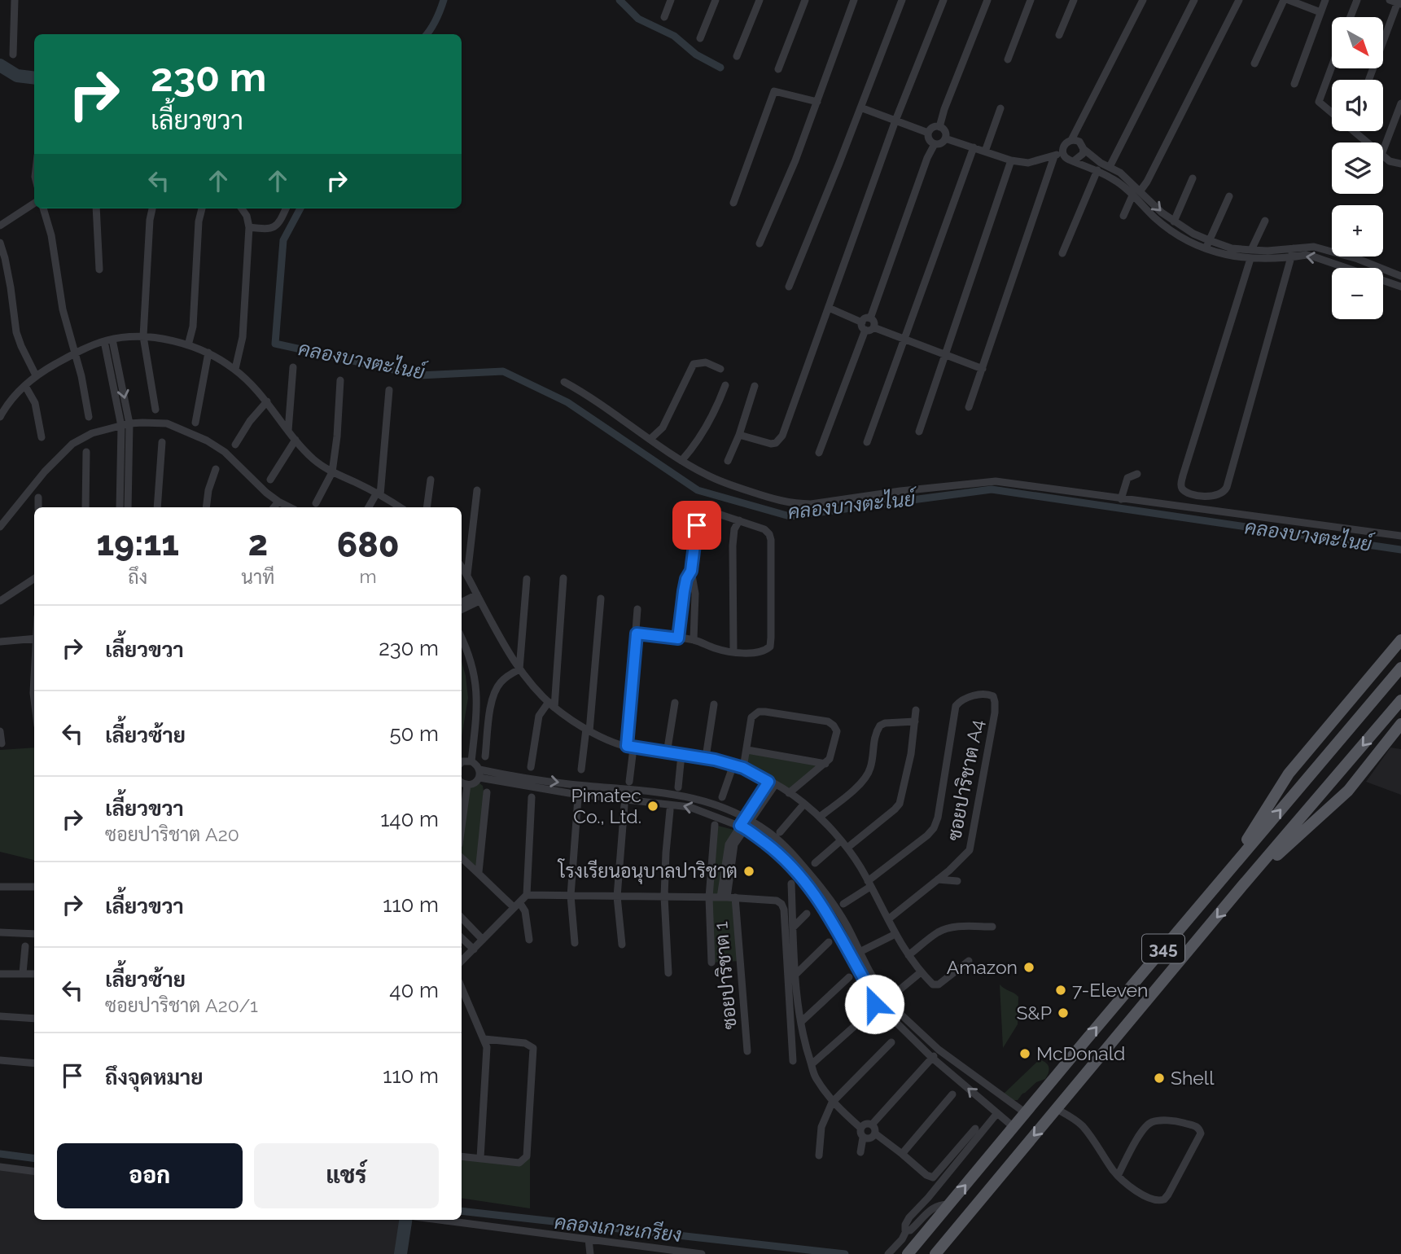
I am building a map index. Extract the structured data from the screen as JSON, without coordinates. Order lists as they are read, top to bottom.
{
  "streets": {
    "main road": ["345"],
    "street": ["ซอยปาริชาต A4", "ซอยปาริชาต 1"]
  },
  "water": ["คลองบางตะไนย์", "คลองเกาะเกรียง"],
  "places": [
    "Pimatec Co., Ltd.",
    "โรงเรียนอนุบาลปาริชาต",
    "Amazon",
    "7-Eleven",
    "S&P",
    "McDonald",
    "Shell"
  ],
  "north": "bottom right",
  "page": {
    "map_buttons": ["+", "−"],
    "turn": ["230 m", "เลี้ยวขวา"],
    "eta": [
      "19:11",
      "ถึง",
      "2",
      "นาที",
      "680",
      "m"
    ],
    "list": [
      {
        "name": "เลี้ยวขวา",
        "value": "230 m"
      },
      {
        "name": "เลี้ยวซ้าย",
        "value": "50 m"
      },
      {
        "name": "เลี้ยวขวา",
        "note": "ซอยปาริชาต A20",
        "value": "140 m"
      },
      {
        "name": "เลี้ยวขวา",
        "value": "110 m"
      },
      {
        "name": "เลี้ยวซ้าย",
        "note": "ซอยปาริชาต A20/1",
        "value": "40 m"
      },
      {
        "name": "ถึงจุดหมาย",
        "value": "110 m"
      }
    ],
    "buttons": ["ออก", "แชร์"]
  }
}
